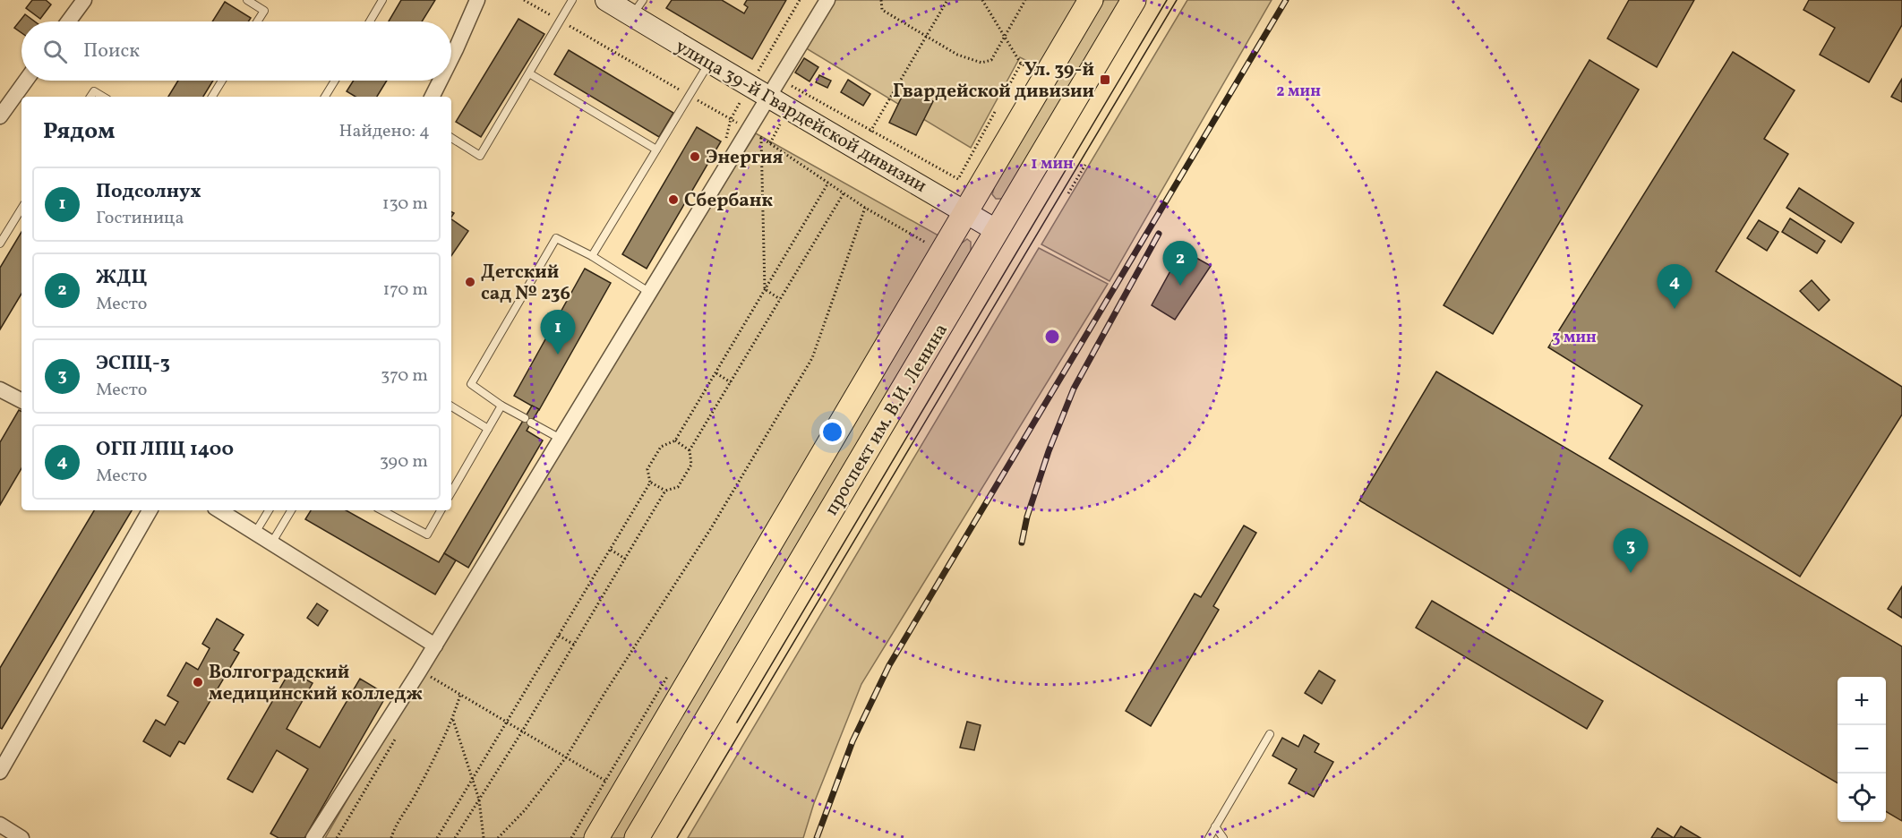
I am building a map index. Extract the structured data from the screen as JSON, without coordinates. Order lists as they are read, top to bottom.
{
  "streets": {
    "main road": ["улица 39-й Гвардейской дивизии", "проспект им. В.И. Ленина"]
  },
  "crossings": [
    ["улица 39-й Гвардейской дивизии", "проспект им. В.И. Ленина"]
  ],
  "places": {
    "transit": ["Ул. 39-й Гвардейской дивизии"],
    "other": [
      "Энергия",
      "Сбербанк",
      "Детский сад № 236",
      "Волгоградский медицинский колледж"
    ]
  },
  "page": {
    "search": "Поиск",
    "heading": ["Рядом", "Найдено: 4"],
    "list": [
      {
        "mark": "1",
        "name": "Подсолнух",
        "note": "Гостиница",
        "value": "130 m"
      },
      {
        "mark": "2",
        "name": "ЖДЦ",
        "note": "Место",
        "value": "170 m"
      },
      {
        "mark": "3",
        "name": "ЭСПЦ-3",
        "note": "Место",
        "value": "370 m"
      },
      {
        "mark": "4",
        "name": "ОГП ЛПЦ 1400",
        "note": "Место",
        "value": "390 m"
      }
    ],
    "pins": [
      "2",
      "4",
      "1",
      "3"
    ],
    "map_buttons": ["+", "−"]
  },
  "rings": ["2 мин", "1 мин", "3 мин"]
}
